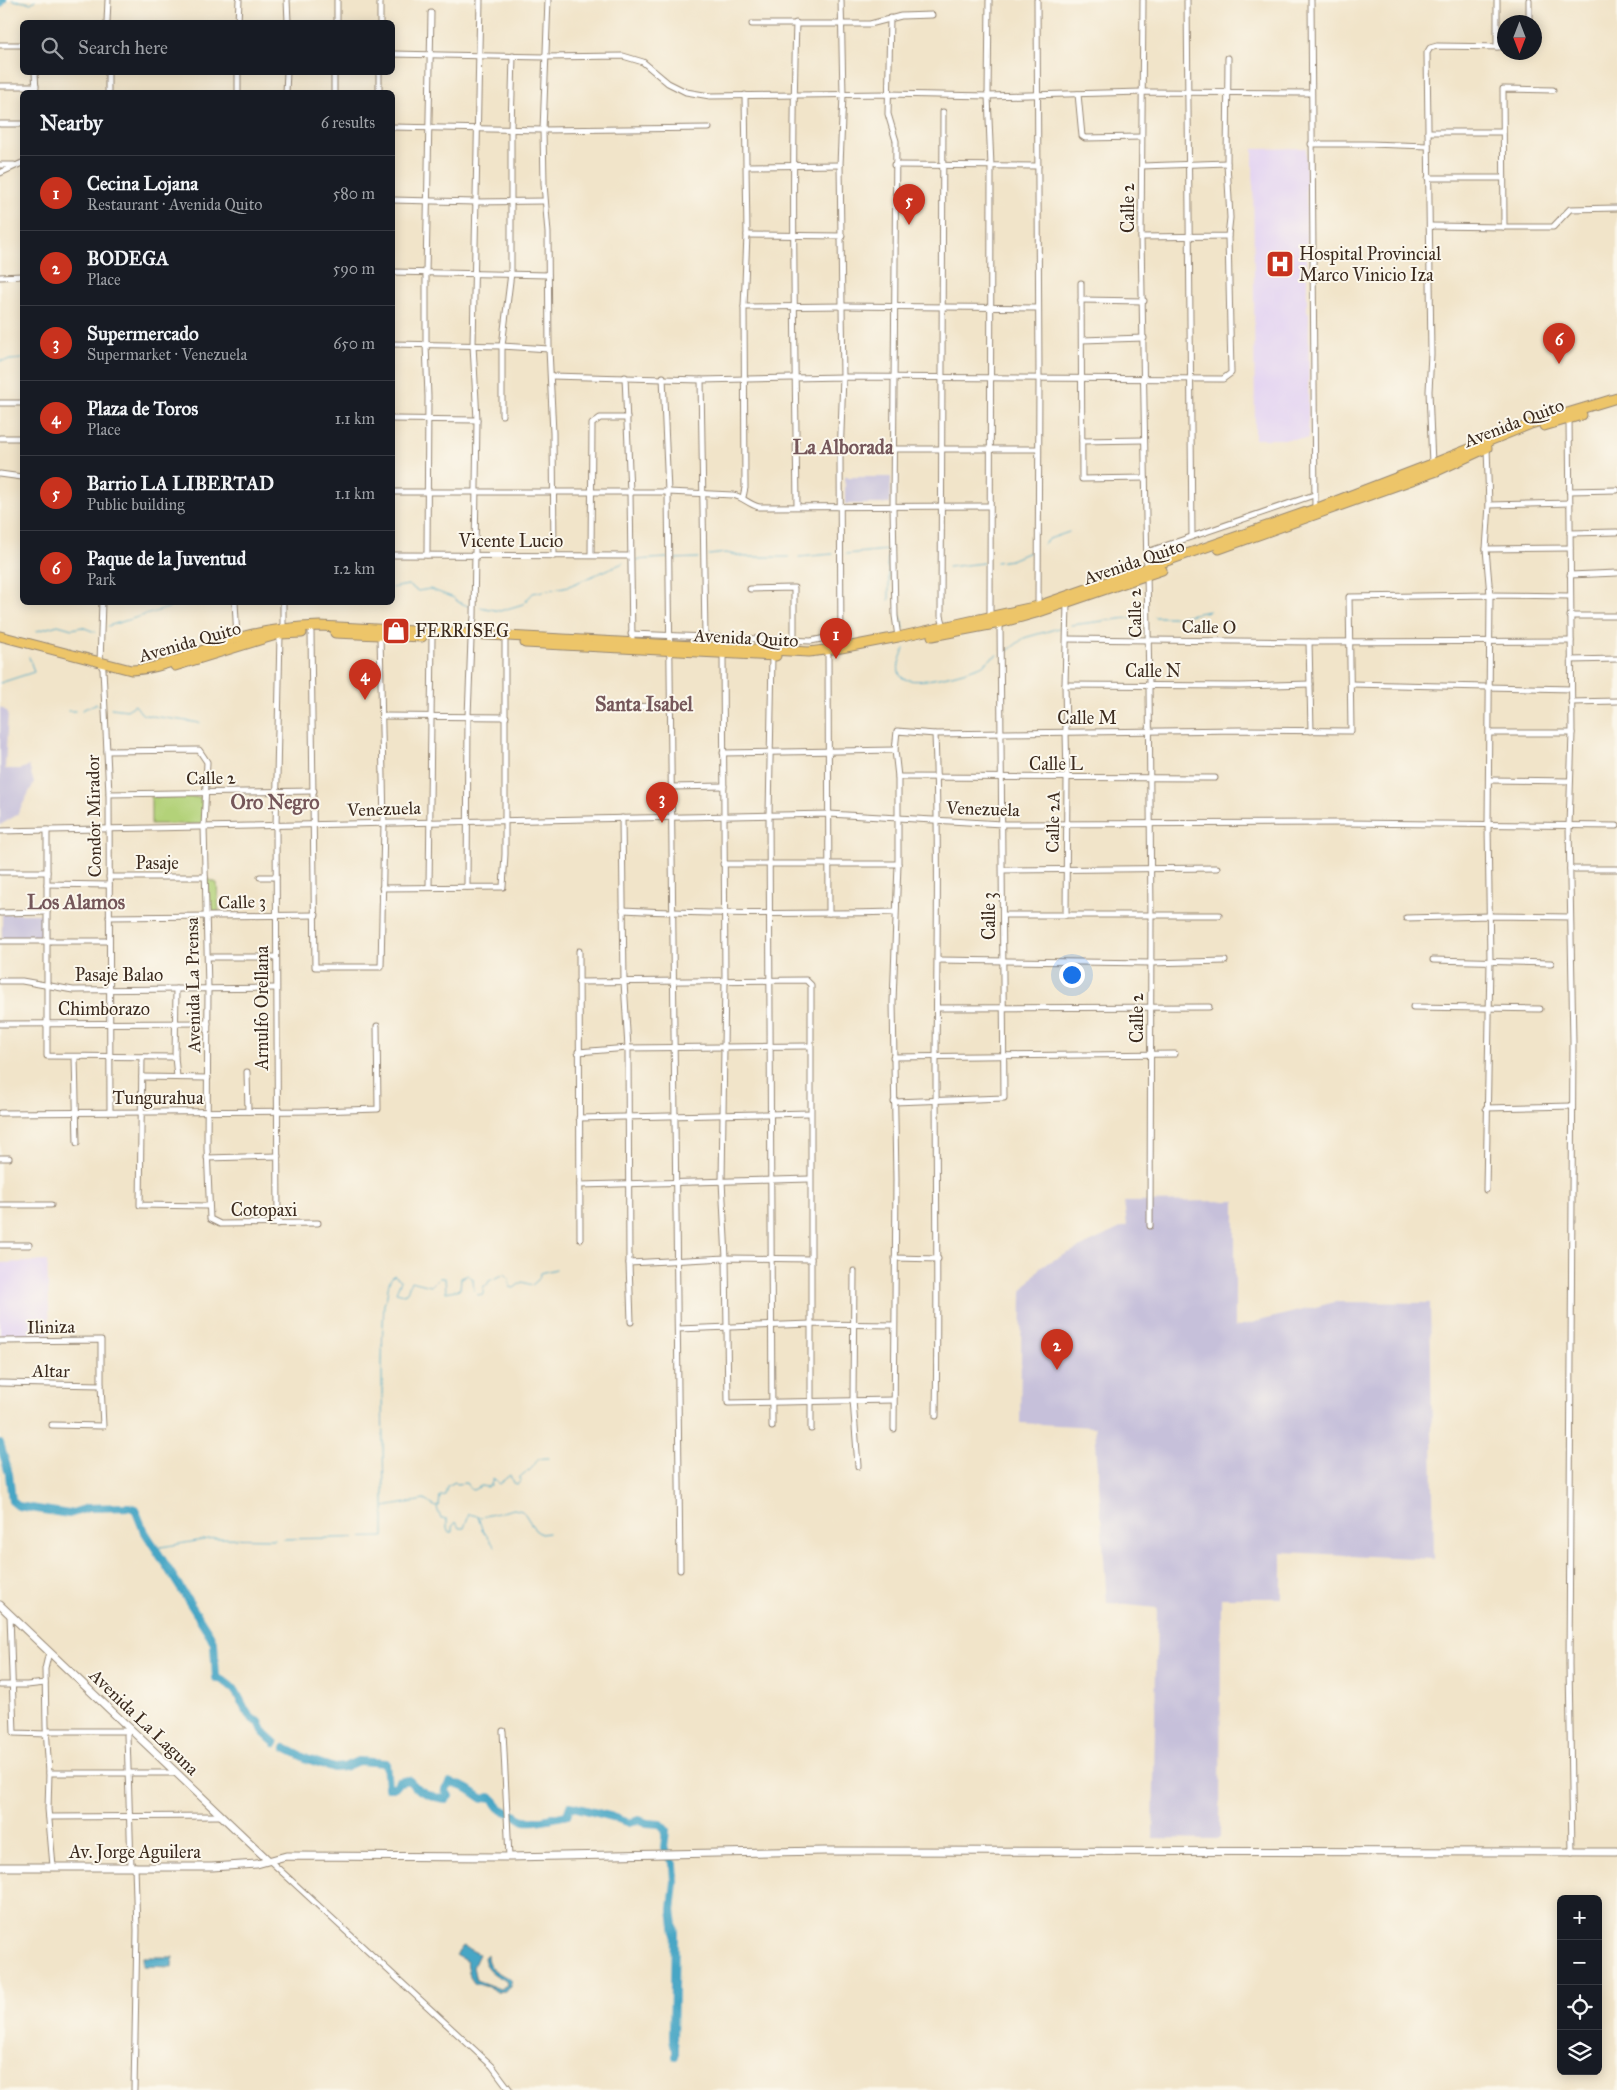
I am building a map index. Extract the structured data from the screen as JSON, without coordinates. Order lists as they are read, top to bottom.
{
  "streets": {
    "highway": ["Avenida Quito"],
    "street": [
      "Calle 2",
      "Vicente Lucio",
      "Calle O",
      "Calle N",
      "Calle M",
      "Calle L",
      "Venezuela",
      "Condor Mirador",
      "Calle 2A",
      "Pasaje",
      "Calle 3",
      "Pasaje Balao",
      "Avenida La Prensa",
      "Arnulfo Orellana",
      "Chimborazo",
      "Tungurahua",
      "Cotopaxi",
      "Iliniza",
      "Altar",
      "Avenida La Laguna",
      "Av. Jorge Aguilera"
    ]
  },
  "crossings": [
    ["Calle 2", "Avenida Quito"],
    ["Calle 2", "Calle O"],
    ["Calle 2", "Calle N"],
    ["Calle 2", "Calle M"],
    ["Calle 2", "Calle L"],
    ["Calle 2", "Venezuela"],
    ["Calle 2", "Condor Mirador"],
    ["Calle 2", "Avenida La Prensa"],
    ["Calle 2", "Arnulfo Orellana"],
    ["Avenida Quito", "Condor Mirador"],
    ["Avenida Quito", "Calle 2A"],
    ["Avenida Quito", "Calle 3"],
    ["Avenida Quito", "Arnulfo Orellana"],
    ["Calle O", "Calle 2A"],
    ["Calle N", "Calle 2A"],
    ["Calle M", "Calle 2A"],
    ["Calle M", "Calle 3"],
    ["Calle L", "Calle 2A"],
    ["Calle L", "Calle 3"],
    ["Venezuela", "Condor Mirador"],
    ["Venezuela", "Calle 2A"],
    ["Venezuela", "Calle 3"],
    ["Venezuela", "Avenida La Prensa"],
    ["Venezuela", "Arnulfo Orellana"],
    ["Condor Mirador", "Pasaje"],
    ["Condor Mirador", "Calle 3"],
    ["Condor Mirador", "Pasaje Balao"],
    ["Condor Mirador", "Avenida La Prensa"],
    ["Condor Mirador", "Chimborazo"],
    ["Condor Mirador", "Tungurahua"],
    ["Pasaje", "Avenida La Prensa"],
    ["Calle 3", "Avenida La Prensa"],
    ["Calle 3", "Arnulfo Orellana"],
    ["Pasaje Balao", "Avenida La Prensa"],
    ["Pasaje Balao", "Arnulfo Orellana"],
    ["Avenida La Prensa", "Chimborazo"],
    ["Avenida La Prensa", "Tungurahua"],
    ["Avenida La Prensa", "Cotopaxi"],
    ["Arnulfo Orellana", "Tungurahua"],
    ["Arnulfo Orellana", "Cotopaxi"],
    ["Tungurahua", "Cotopaxi"],
    ["Iliniza", "Altar"],
    ["Avenida La Laguna", "Av. Jorge Aguilera"]
  ],
  "districts": [
    "La Alborada",
    "Santa Isabel",
    "Oro Negro",
    "Los Alamos"
  ],
  "places": {
    "hospital": ["Hospital Provincial Marco Vinicio Iza"],
    "shop": ["FERRISEG"]
  },
  "north": "bottom",
  "page": {
    "search": "Search here",
    "heading": ["Nearby", "6 results"],
    "list": [
      {
        "mark": "1",
        "name": "Cecina Lojana",
        "note": "Restaurant · Avenida Quito",
        "value": "580 m"
      },
      {
        "mark": "2",
        "name": "BODEGA",
        "note": "Place",
        "value": "590 m"
      },
      {
        "mark": "3",
        "name": "Supermercado",
        "note": "Supermarket · Venezuela",
        "value": "650 m"
      },
      {
        "mark": "4",
        "name": "Plaza de Toros",
        "note": "Place",
        "value": "1.1 km"
      },
      {
        "mark": "5",
        "name": "Barrio LA LIBERTAD",
        "note": "Public building",
        "value": "1.1 km"
      },
      {
        "mark": "6",
        "name": "Paque de la Juventud",
        "note": "Park",
        "value": "1.2 km"
      }
    ],
    "pins": [
      "5",
      "6",
      "1",
      "4",
      "3",
      "2"
    ],
    "map_buttons": ["+", "−"]
  }
}
